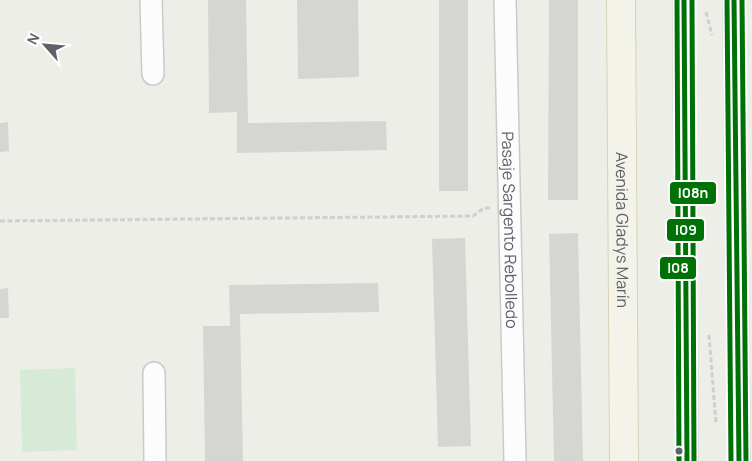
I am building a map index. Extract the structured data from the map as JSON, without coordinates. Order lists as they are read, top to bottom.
{
  "streets": {
    "main road": ["Avenida Gladys Marín"],
    "street": ["Pasaje Sargento Rebolledo"]
  },
  "lines": ["transit line I09", "transit line I08", "transit line I08n"],
  "north": "top left"
}
